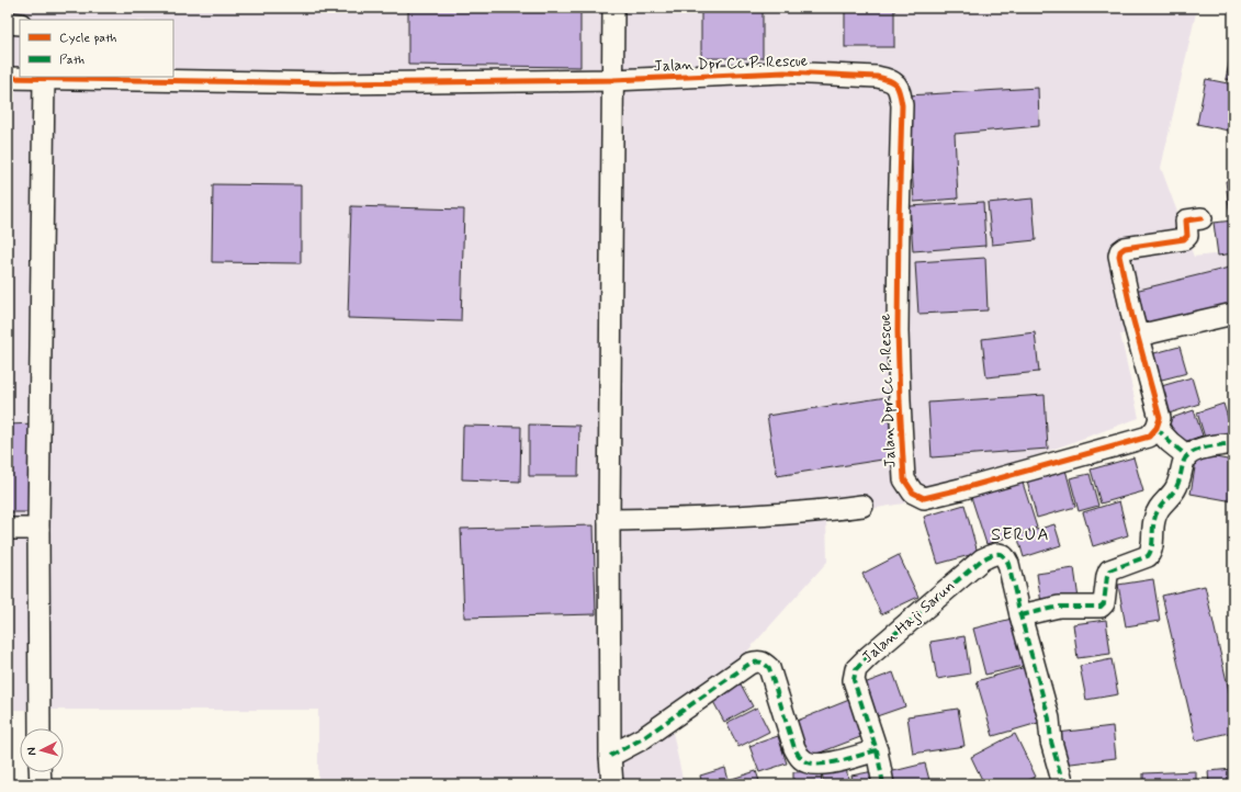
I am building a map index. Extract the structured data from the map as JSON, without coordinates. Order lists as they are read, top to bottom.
{
  "streets": {
    "street": ["Jalan Dpr Cc P. Rescue", "Jalan Haji Sarun"]
  },
  "districts": ["SERUA"],
  "legend": ["Cycle path", "Path"],
  "north": "left"
}
